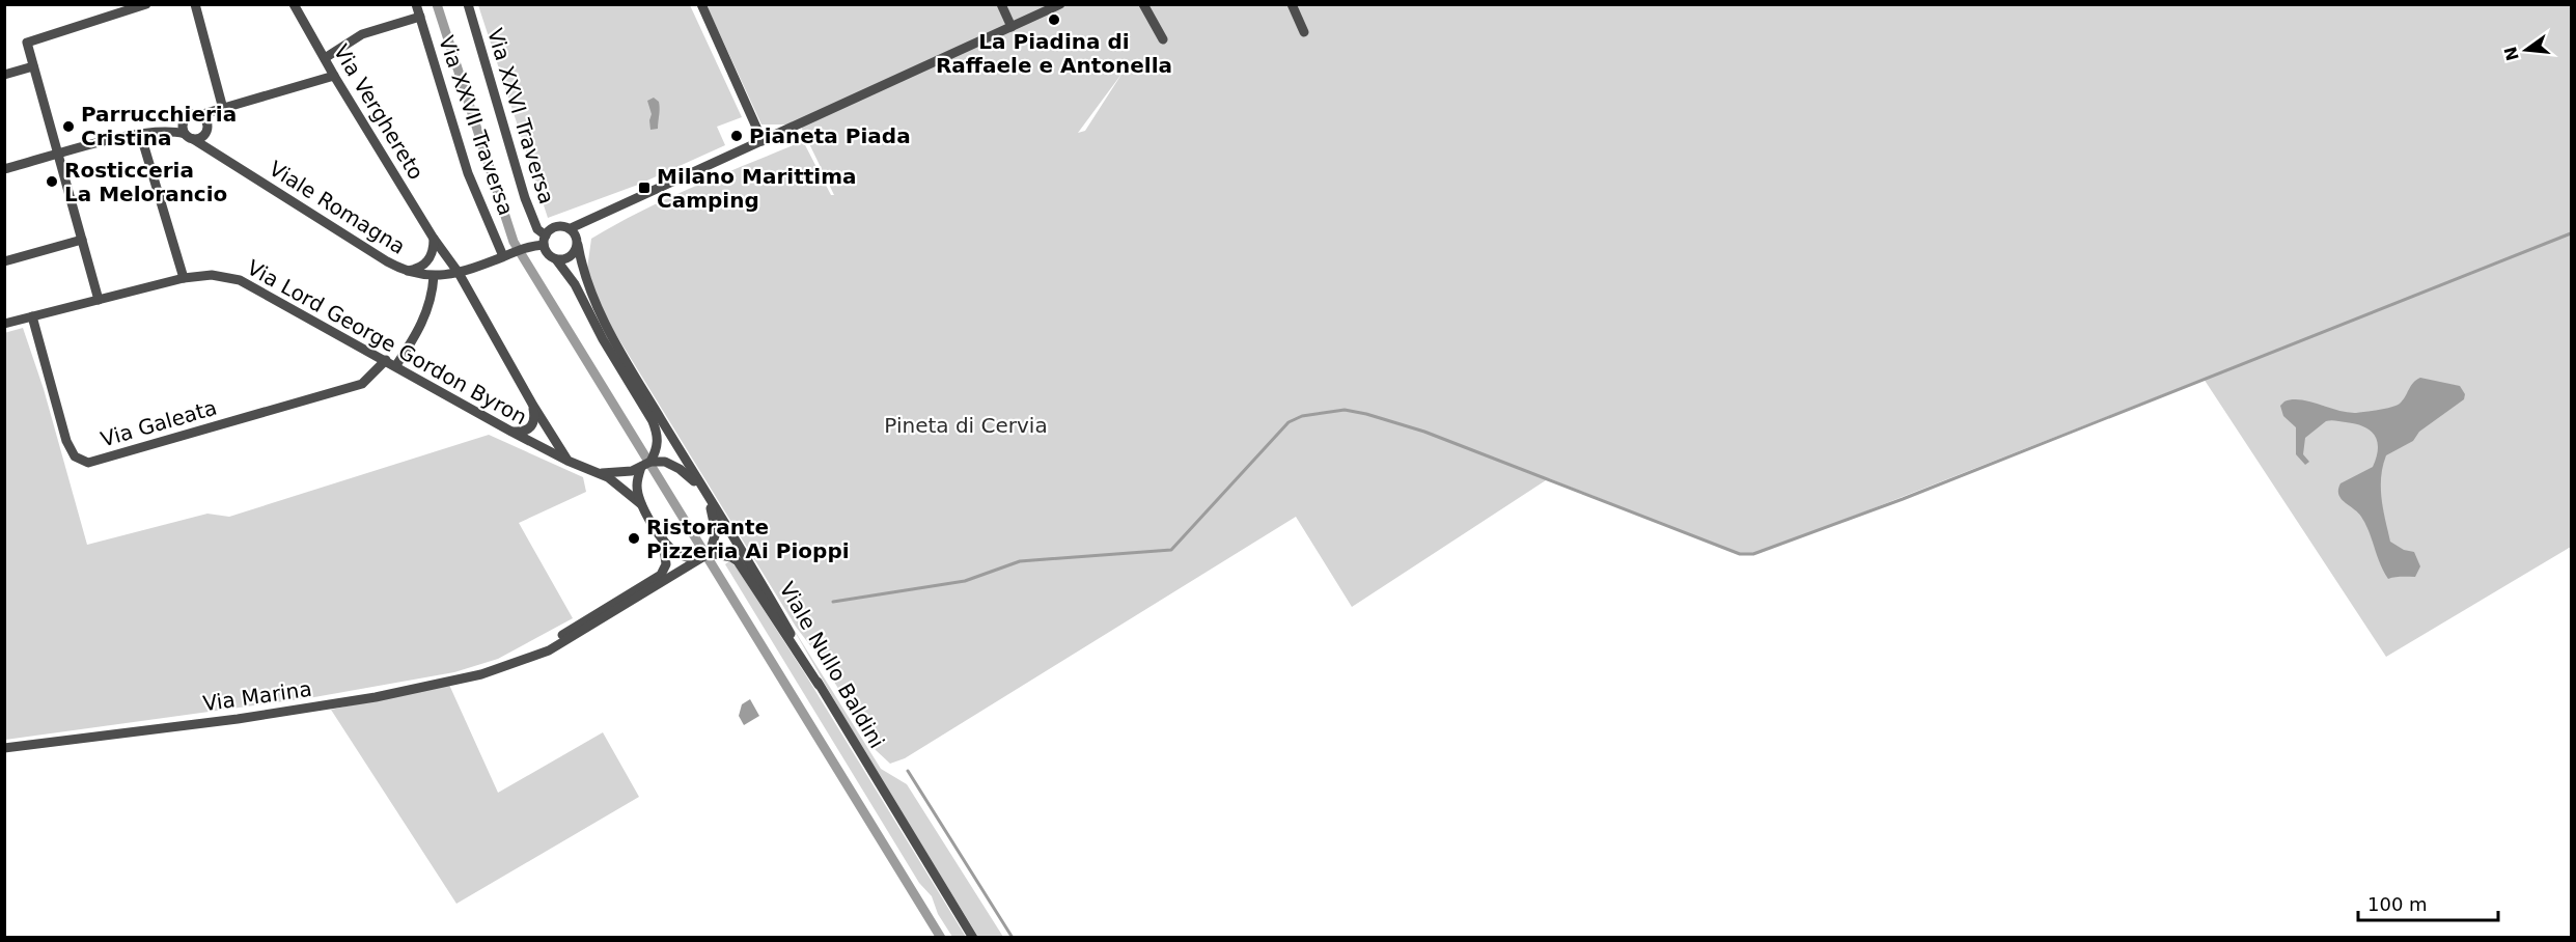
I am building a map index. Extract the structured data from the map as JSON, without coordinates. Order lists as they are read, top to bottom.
{
  "streets": {
    "street": [
      "Via Verghereto",
      "Via XXVI Traversa",
      "Via XXVII Traversa",
      "Viale Romagna",
      "Via Lord George Gordon Byron",
      "Via Galeata",
      "Viale Nullo Baldini",
      "Via Marina"
    ]
  },
  "crossings": [
    ["Via Verghereto", "Viale Romagna"],
    ["Via Verghereto", "Via Lord George Gordon Byron"],
    ["Via XXVI Traversa", "Viale Romagna"],
    ["Via XXVI Traversa", "Viale Nullo Baldini"],
    ["Via XXVII Traversa", "Viale Romagna"],
    ["Viale Romagna", "Viale Nullo Baldini"],
    ["Via Lord George Gordon Byron", "Via Galeata"]
  ],
  "parks": ["Pineta di Cervia"],
  "places": {
    "other": [
      "La Piadina di Raffaele e Antonella",
      "Parrucchieria Cristina",
      "Pianeta Piada",
      "Rosticceria La Melorancio",
      "Ristorante Pizzeria Ai Pioppi"
    ],
    "transit": ["Milano Marittima Camping"]
  },
  "scale_bar": "100 m",
  "north": "left"
}
